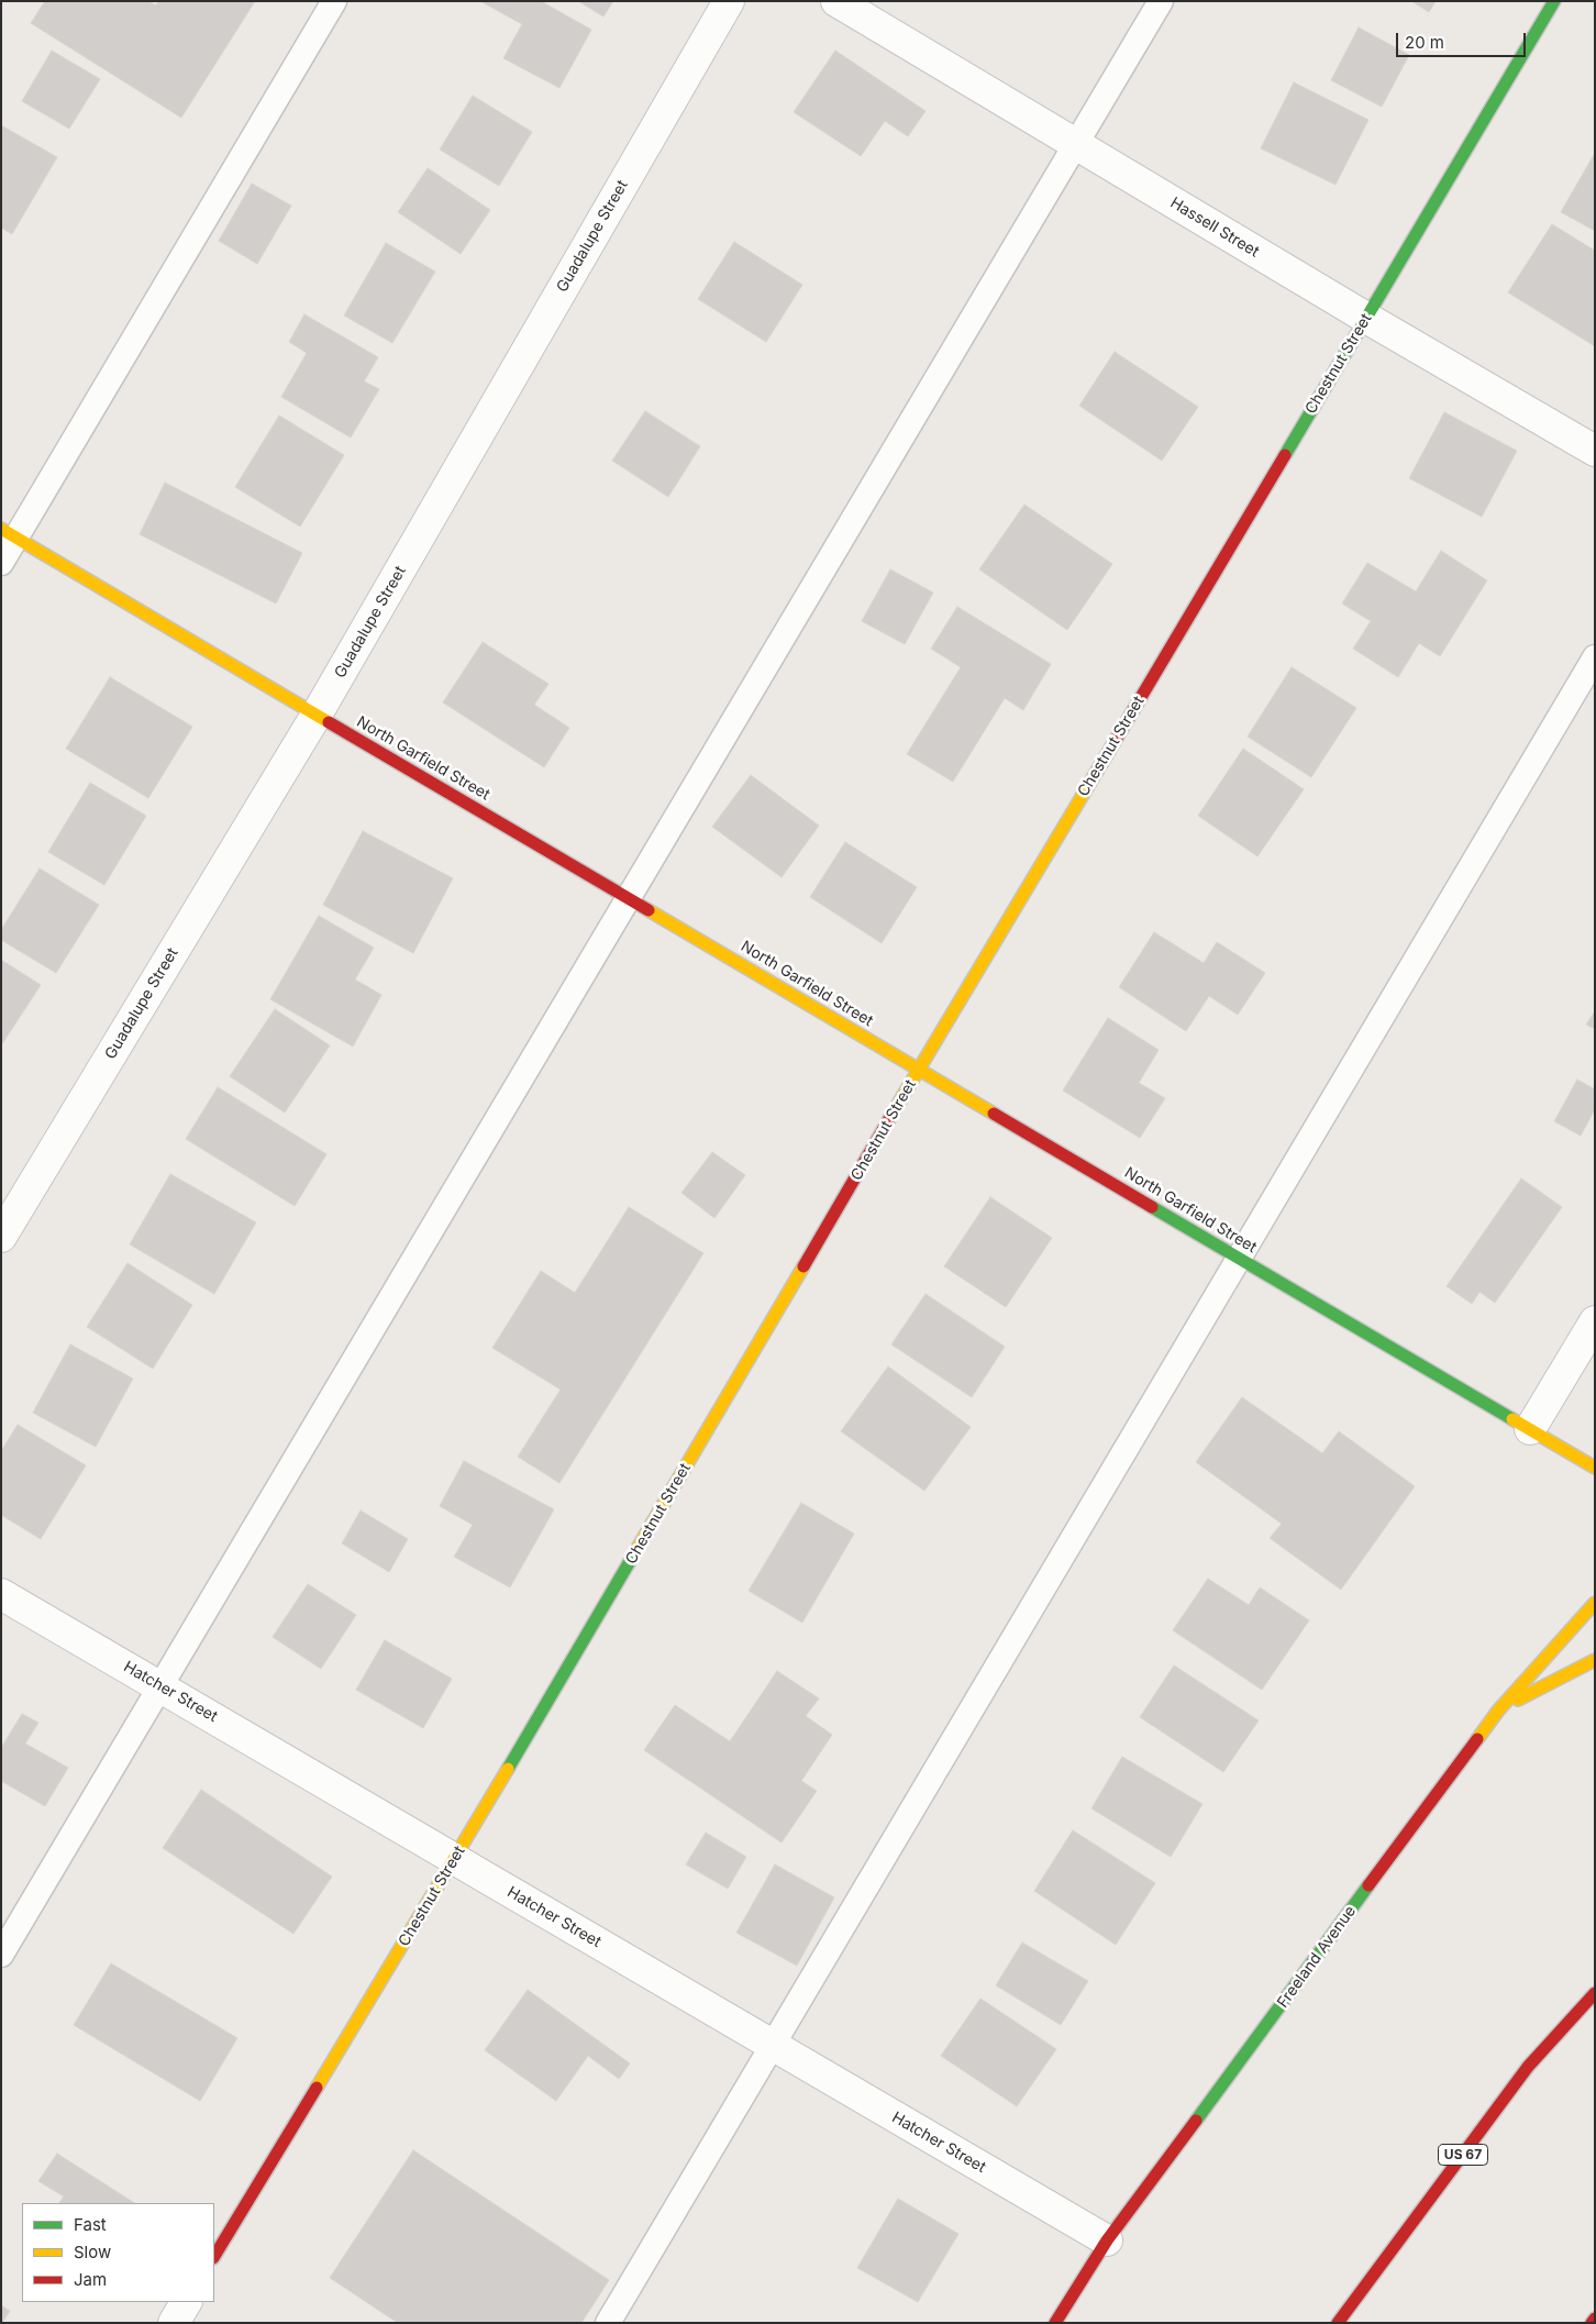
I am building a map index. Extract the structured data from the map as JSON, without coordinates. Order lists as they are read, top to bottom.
{
  "streets": {
    "main road": [
      "Chestnut Street",
      "North Garfield Street",
      "Freeland Avenue",
      "US 67"
    ],
    "street": ["Hassell Street", "Guadalupe Street", "Hatcher Street"]
  },
  "crossings": [
    ["Hassell Street", "Chestnut Street"],
    ["Guadalupe Street", "North Garfield Street"],
    ["Chestnut Street", "North Garfield Street"],
    ["Chestnut Street", "Hatcher Street"],
    ["Hatcher Street", "Freeland Avenue"]
  ],
  "legend": ["Fast", "Slow", "Jam"],
  "scale_bar": "20 m"
}
